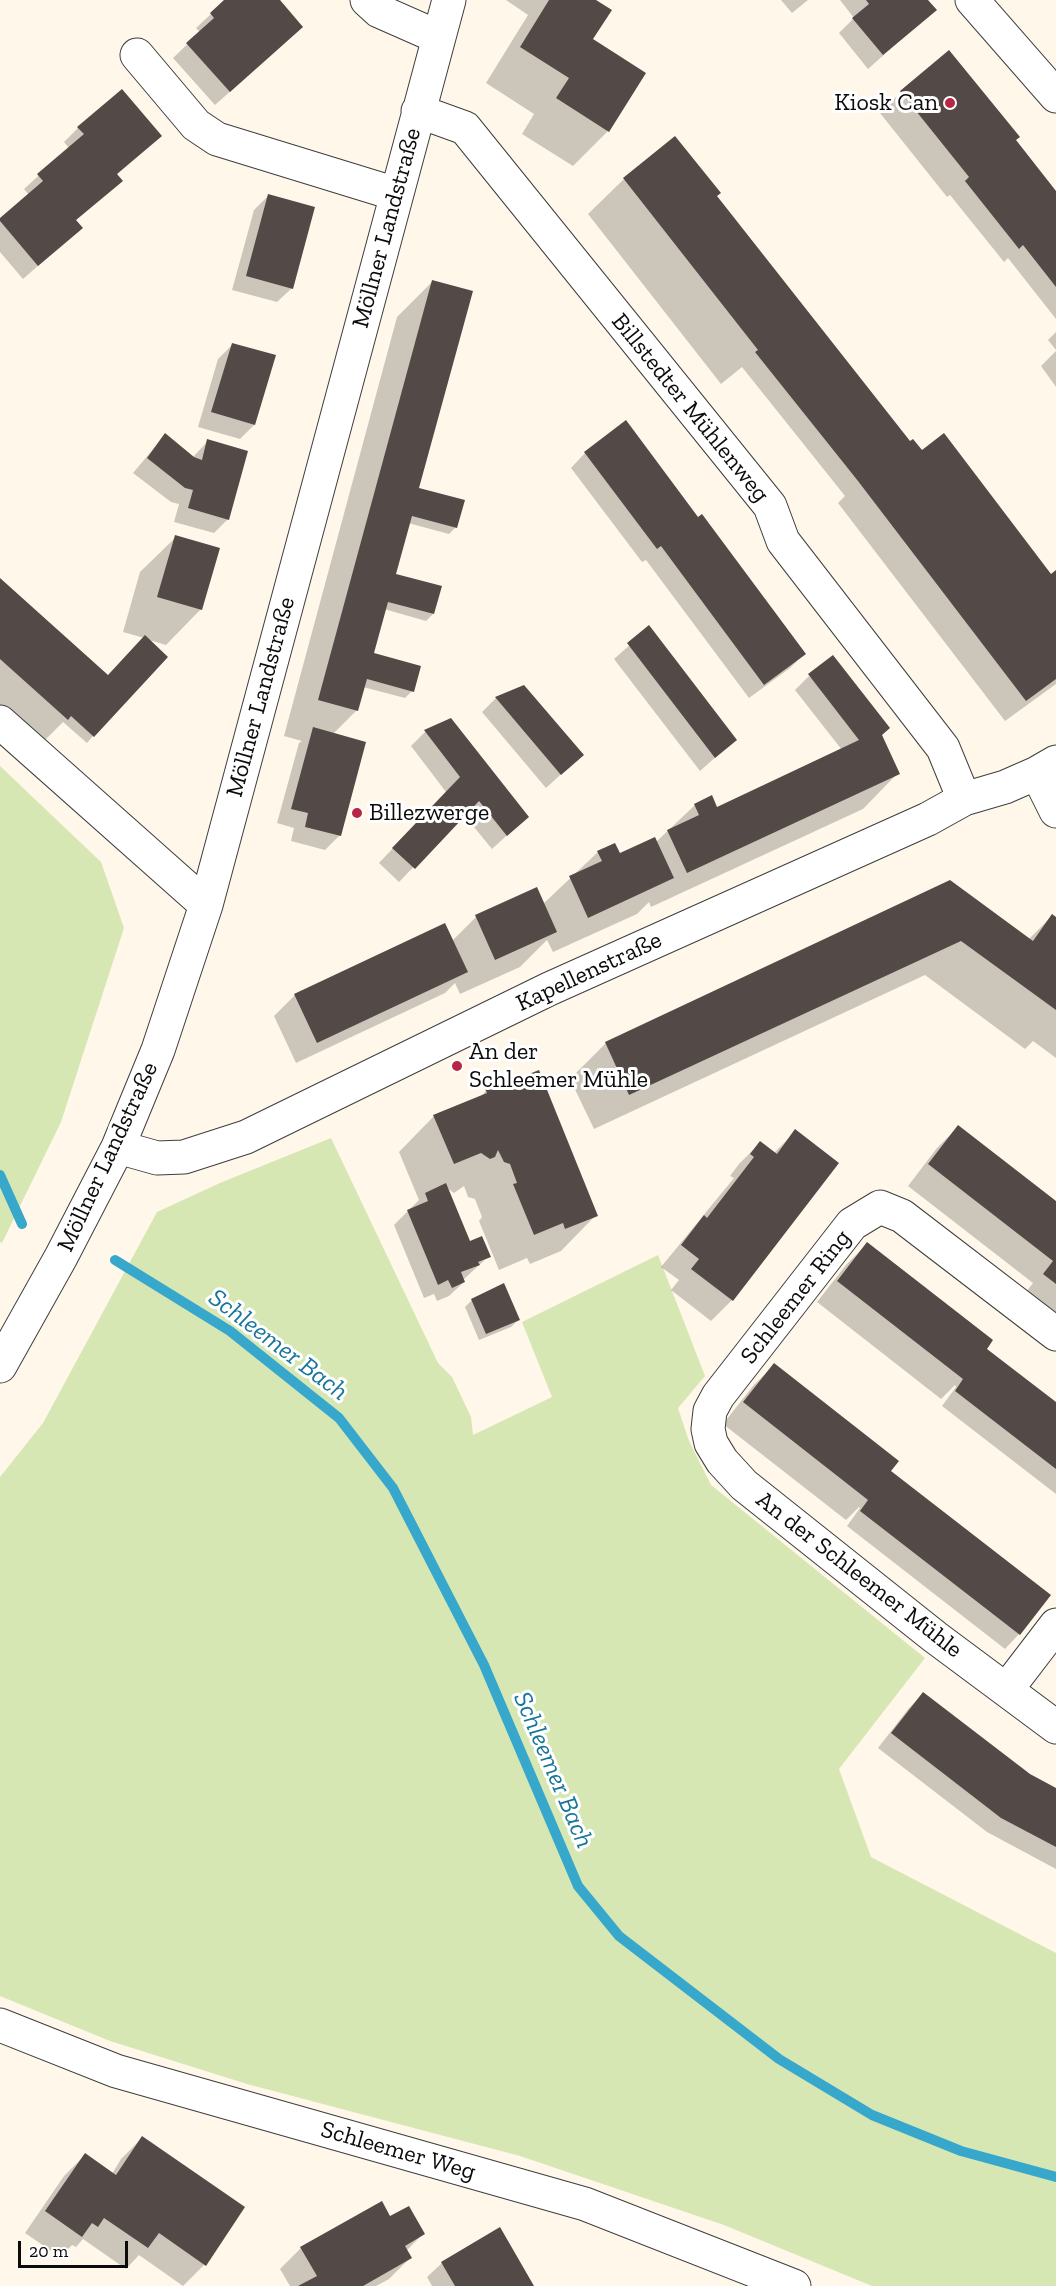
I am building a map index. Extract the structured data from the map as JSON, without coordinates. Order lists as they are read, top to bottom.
{
  "streets": {
    "street": [
      "Möllner Landstraße",
      "Billstedter Mühlenweg",
      "Kapellenstraße",
      "Schleemer Ring",
      "An der Schleemer Mühle",
      "Schleemer Weg"
    ]
  },
  "crossings": [
    ["Möllner Landstraße", "Billstedter Mühlenweg"],
    ["Möllner Landstraße", "Kapellenstraße"],
    ["Billstedter Mühlenweg", "Kapellenstraße"],
    ["Schleemer Ring", "An der Schleemer Mühle"]
  ],
  "water": ["Schleemer Bach"],
  "places": ["Kiosk Can", "Billezwerge", "An der Schleemer Mühle"],
  "scale_bar": "20 m"
}
